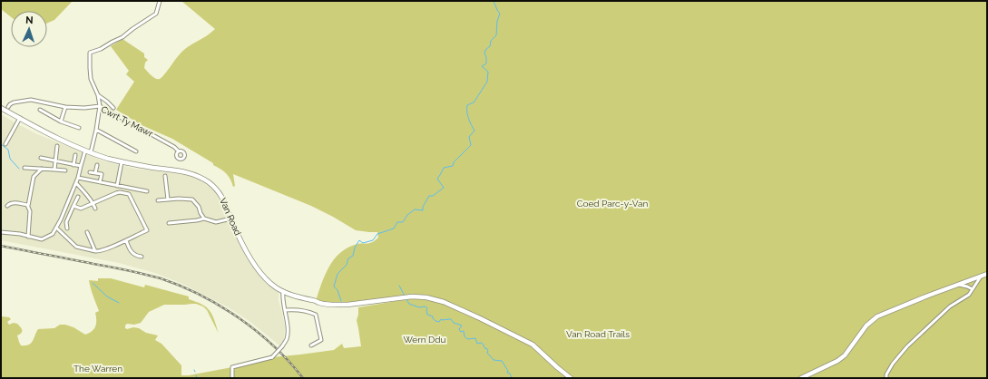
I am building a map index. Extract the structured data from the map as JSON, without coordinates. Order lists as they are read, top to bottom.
{
  "streets": {
    "street": ["Cwrt Ty Mawr", "Van Road"]
  },
  "parks": [
    "Coed Parc-y-Van",
    "Van Road Trails",
    "Wern Ddu",
    "The Warren"
  ],
  "north": "top"
}
